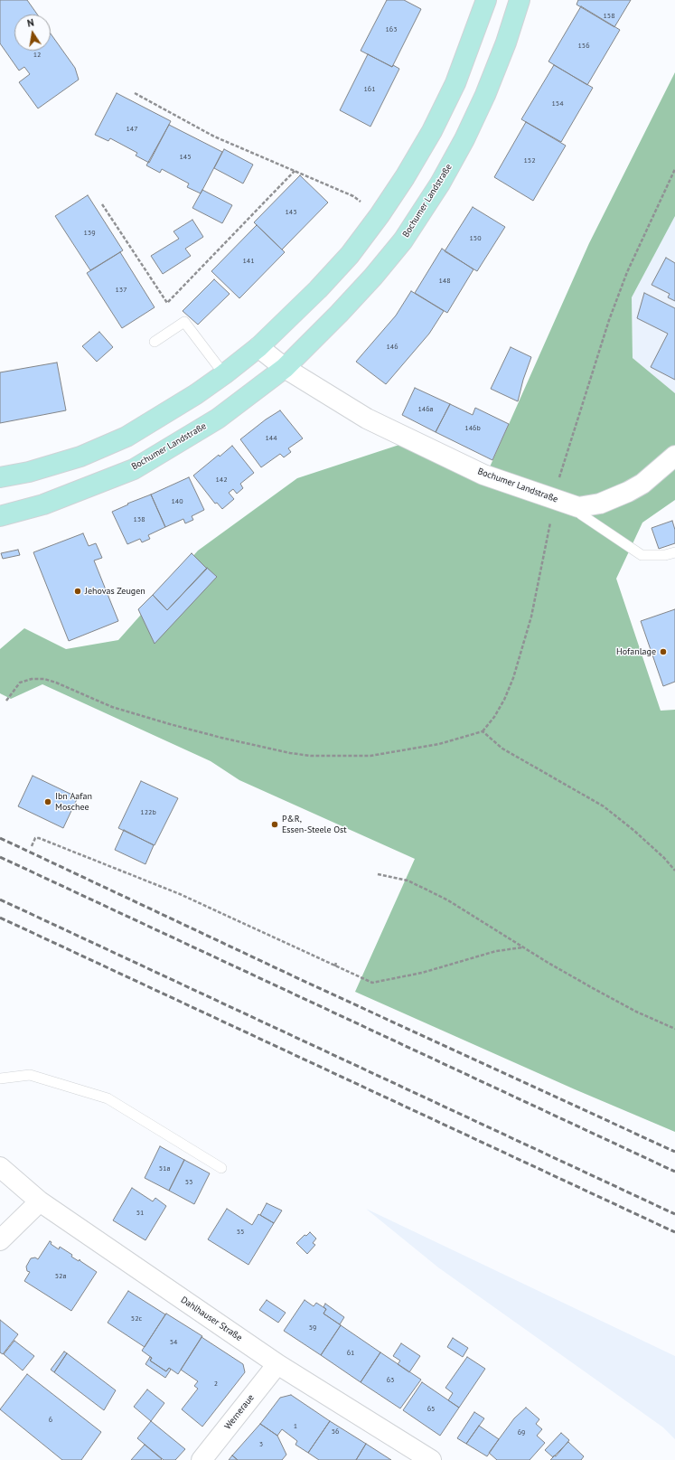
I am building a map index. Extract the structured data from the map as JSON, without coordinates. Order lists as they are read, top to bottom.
{
  "streets": {
    "main road": ["Bochumer Landstraße"],
    "street": ["Dahlhauser Straße", "Werneraue"]
  },
  "crossings": [
    ["Dahlhauser Straße", "Werneraue"]
  ],
  "places": [
    "Jehovas Zeugen",
    "Hofanlage",
    "Ibn Aafan Moschee",
    "P&R, Essen-Steele Ost"
  ],
  "house_numbers": [
    "158",
    "163",
    "156",
    "12",
    "161",
    "154",
    "147",
    "145",
    "152",
    "143",
    "139",
    "150",
    "141",
    "148",
    "137",
    "146",
    "146a",
    "146b",
    "144",
    "142",
    "140",
    "138",
    "122b",
    "51a",
    "53",
    "51",
    "55",
    "52a",
    "52c",
    "59",
    "54",
    "61",
    "63",
    "2",
    "65",
    "6",
    "1",
    "56",
    "69",
    "3"
  ],
  "north": "top"
}
